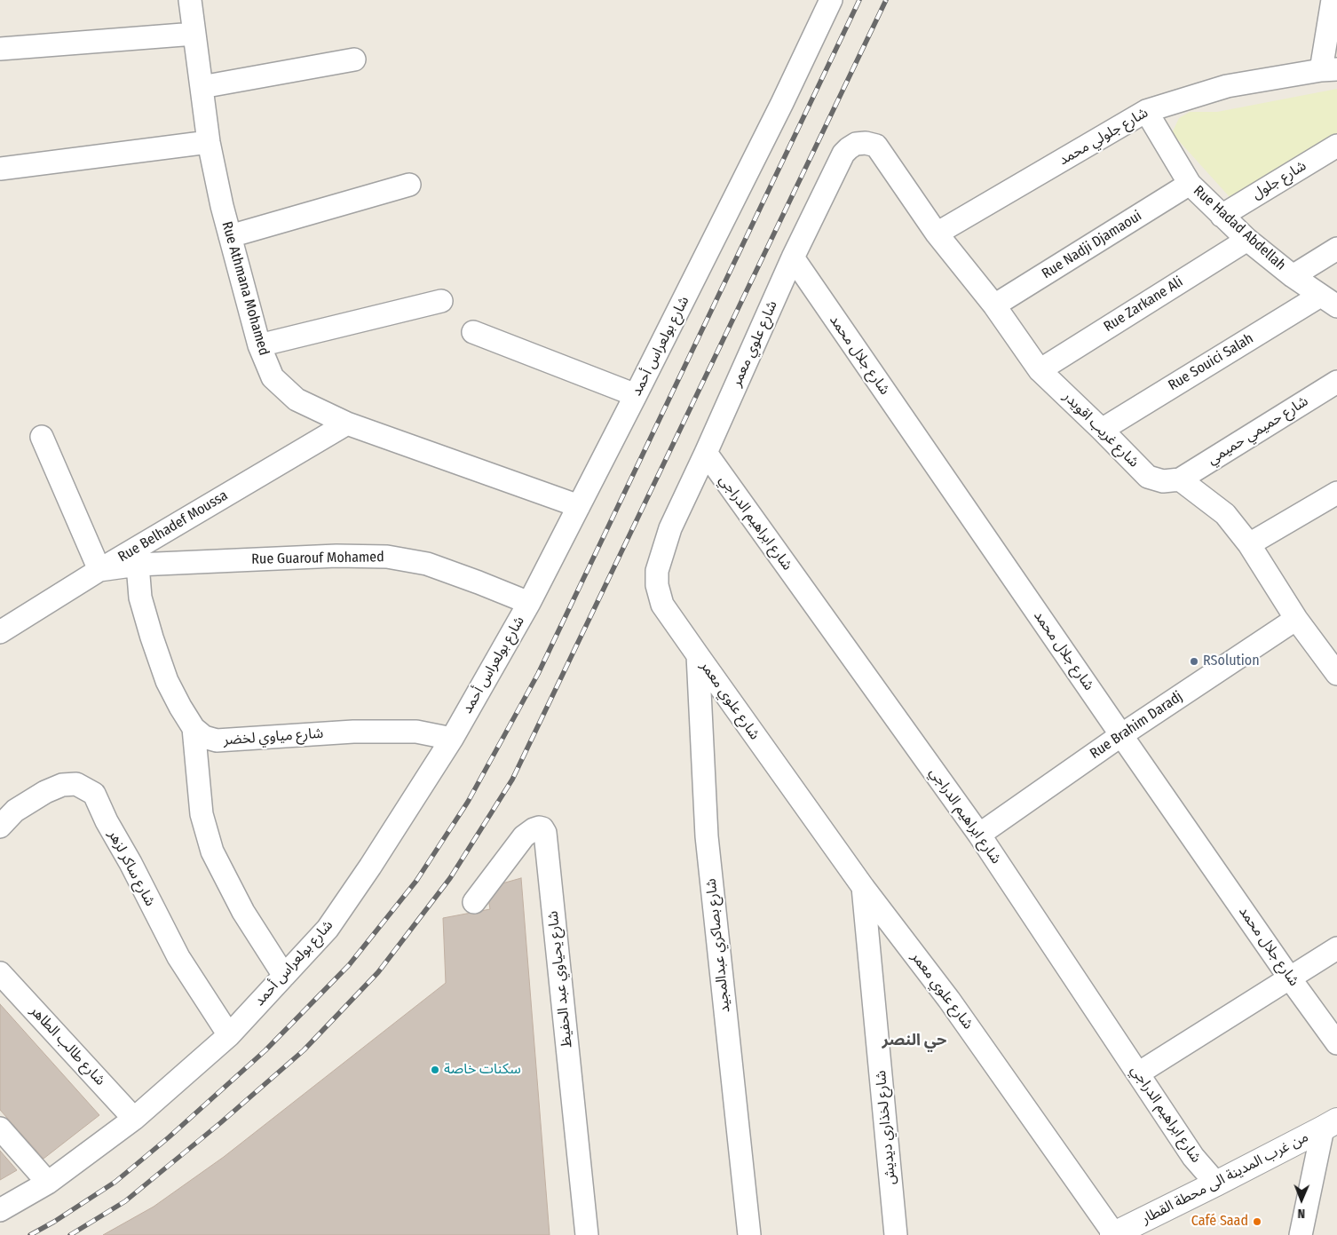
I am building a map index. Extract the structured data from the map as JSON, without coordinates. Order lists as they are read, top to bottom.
{
  "streets": {
    "street": [
      "شارع جلولي محمد",
      "شارع جلول",
      "Rue Hadad Abdellah",
      "Rue Nadji Djamaoui",
      "Rue Athmana Mohamed",
      "Rue Zarkane Ali",
      "شارع علوي معمر",
      "شارع بولعراس أحمد",
      "شارع جلال محمد",
      "Rue Souici Salah",
      "شارع غريب اقويدر",
      "شارع حميمي حميمي",
      "شارع ابراهيم الدراجي",
      "Rue Belhadef Moussa",
      "Rue Guarouf Mohamed",
      "Rue Brahim Daradj",
      "شارع مياوي لخضر",
      "شارع ساكر لزهر",
      "شارع بصاكري عبدالمجيد",
      "شارع يحياوي عبد الحفيظ",
      "شارع طالب الطاهر",
      "شارع لخذاري ديديش",
      "من غرب المدينة الى محطة القطار"
    ]
  },
  "crossings": [
    ["شارع جلولي محمد", "Rue Hadad Abdellah"],
    ["شارع جلولي محمد", "شارع غريب اقويدر"],
    ["شارع جلول", "Rue Hadad Abdellah"],
    ["Rue Hadad Abdellah", "Rue Nadji Djamaoui"],
    ["Rue Hadad Abdellah", "Rue Zarkane Ali"],
    ["Rue Hadad Abdellah", "Rue Souici Salah"],
    ["Rue Nadji Djamaoui", "شارع غريب اقويدر"],
    ["Rue Athmana Mohamed", "شارع بولعراس أحمد"],
    ["Rue Athmana Mohamed", "Rue Belhadef Moussa"],
    ["Rue Zarkane Ali", "شارع غريب اقويدر"],
    ["شارع علوي معمر", "شارع جلال محمد"],
    ["شارع علوي معمر", "شارع غريب اقويدر"],
    ["شارع علوي معمر", "شارع ابراهيم الدراجي"],
    ["شارع علوي معمر", "شارع بصاكري عبدالمجيد"],
    ["شارع علوي معمر", "شارع لخذاري ديديش"],
    ["شارع علوي معمر", "من غرب المدينة الى محطة القطار"],
    ["شارع بولعراس أحمد", "Rue Guarouf Mohamed"],
    ["شارع بولعراس أحمد", "شارع مياوي لخضر"],
    ["شارع بولعراس أحمد", "شارع ساكر لزهر"],
    ["شارع بولعراس أحمد", "شارع طالب الطاهر"],
    ["شارع جلال محمد", "Rue Brahim Daradj"],
    ["Rue Souici Salah", "شارع غريب اقويدر"],
    ["شارع غريب اقويدر", "شارع حميمي حميمي"],
    ["شارع ابراهيم الدراجي", "Rue Brahim Daradj"],
    ["شارع ابراهيم الدراجي", "من غرب المدينة الى محطة القطار"],
    ["Rue Belhadef Moussa", "Rue Guarouf Mohamed"],
    ["Rue Guarouf Mohamed", "شارع مياوي لخضر"]
  ],
  "districts": ["حي النصر"],
  "places": ["RSolution", "سكنات خاصة", "Café Saad"],
  "north": "bottom"
}
